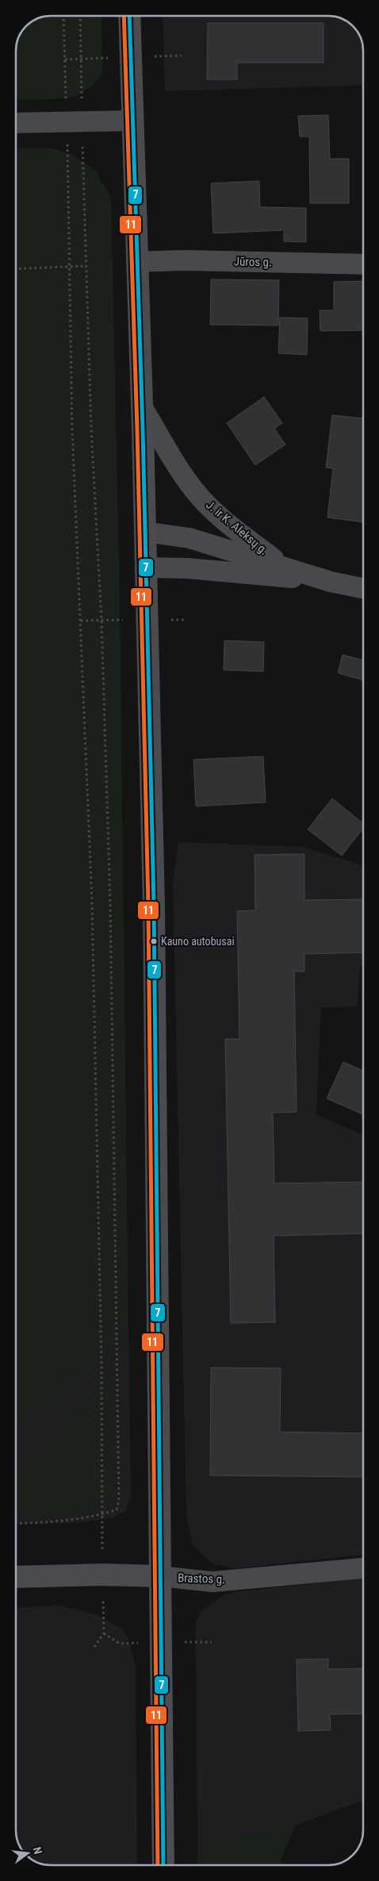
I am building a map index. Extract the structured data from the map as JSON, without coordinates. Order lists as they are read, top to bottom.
{
  "streets": {
    "main road": ["Brastos g."],
    "street": ["Jūros g.", "J. ir K. Aleksų g."]
  },
  "places": ["Kauno autobusai"],
  "lines": ["transit line 7", "transit line 11"],
  "north": "right"
}
